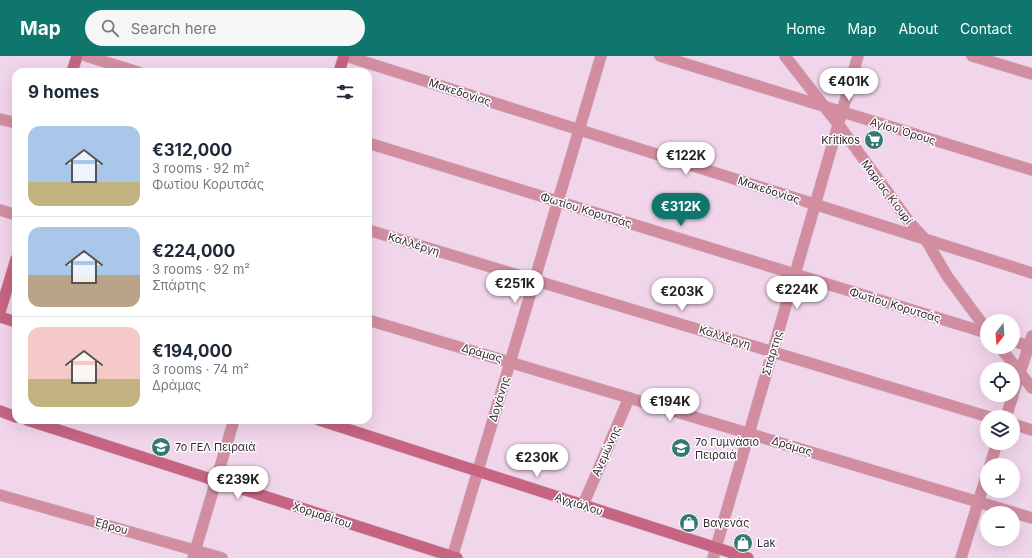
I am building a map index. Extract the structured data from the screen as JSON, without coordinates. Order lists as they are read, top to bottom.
{
  "streets": {
    "main road": ["Αγχιάλου", "Χορμοβίτου"],
    "street": [
      "Μακεδονίας",
      "Αγίου Όρους",
      "Μαρίας Κιουρί",
      "Φωτίου Κορυτσάς",
      "Καλλέργη",
      "Δράμας",
      "Σπάρτης",
      "Δογάνης",
      "Ανεμώνης",
      "Έβρου"
    ]
  },
  "crossings": [
    ["Μακεδονίας", "Μαρίας Κιουρί"],
    ["Μακεδονίας", "Σπάρτης"],
    ["Μακεδονίας", "Δογάνης"],
    ["Αγίου Όρους", "Μαρίας Κιουρί"],
    ["Αγίου Όρους", "Σπάρτης"],
    ["Μαρίας Κιουρί", "Σπάρτης"],
    ["Φωτίου Κορυτσάς", "Σπάρτης"],
    ["Φωτίου Κορυτσάς", "Δογάνης"],
    ["Καλλέργη", "Σπάρτης"],
    ["Καλλέργη", "Δογάνης"],
    ["Δράμας", "Σπάρτης"],
    ["Δράμας", "Δογάνης"],
    ["Δράμας", "Ανεμώνης"],
    ["Σπάρτης", "Αγχιάλου"],
    ["Δογάνης", "Αγχιάλου"],
    ["Δογάνης", "Χορμοβίτου"],
    ["Ανεμώνης", "Αγχιάλου"]
  ],
  "places": {
    "supermarket": ["Kritikos"],
    "school or university": ["7ο ΓΕΛ Πειραιά", "7ο Γυμνάσιο Πειραιά"],
    "shop": ["Βαγενάς", "Lak"]
  },
  "north": "bottom",
  "page": {
    "header": "Map",
    "search": "Search here",
    "nav": [
      "Home",
      "Map",
      "About",
      "Contact"
    ],
    "price": [
      "€401K",
      "€122K",
      "€312K",
      "€251K",
      "€224K",
      "€203K",
      "€194K",
      "€230K",
      "€239K"
    ],
    "heading": "9 homes",
    "list": [
      {
        "name": "€312,000",
        "note": "3 rooms · 92 m² · Φωτίου Κορυτσάς"
      },
      {
        "name": "€224,000",
        "note": "3 rooms · 92 m² · Σπάρτης"
      },
      {
        "name": "€194,000",
        "note": "3 rooms · 74 m² · Δράμας"
      }
    ],
    "map_buttons": ["+", "−"]
  }
}
